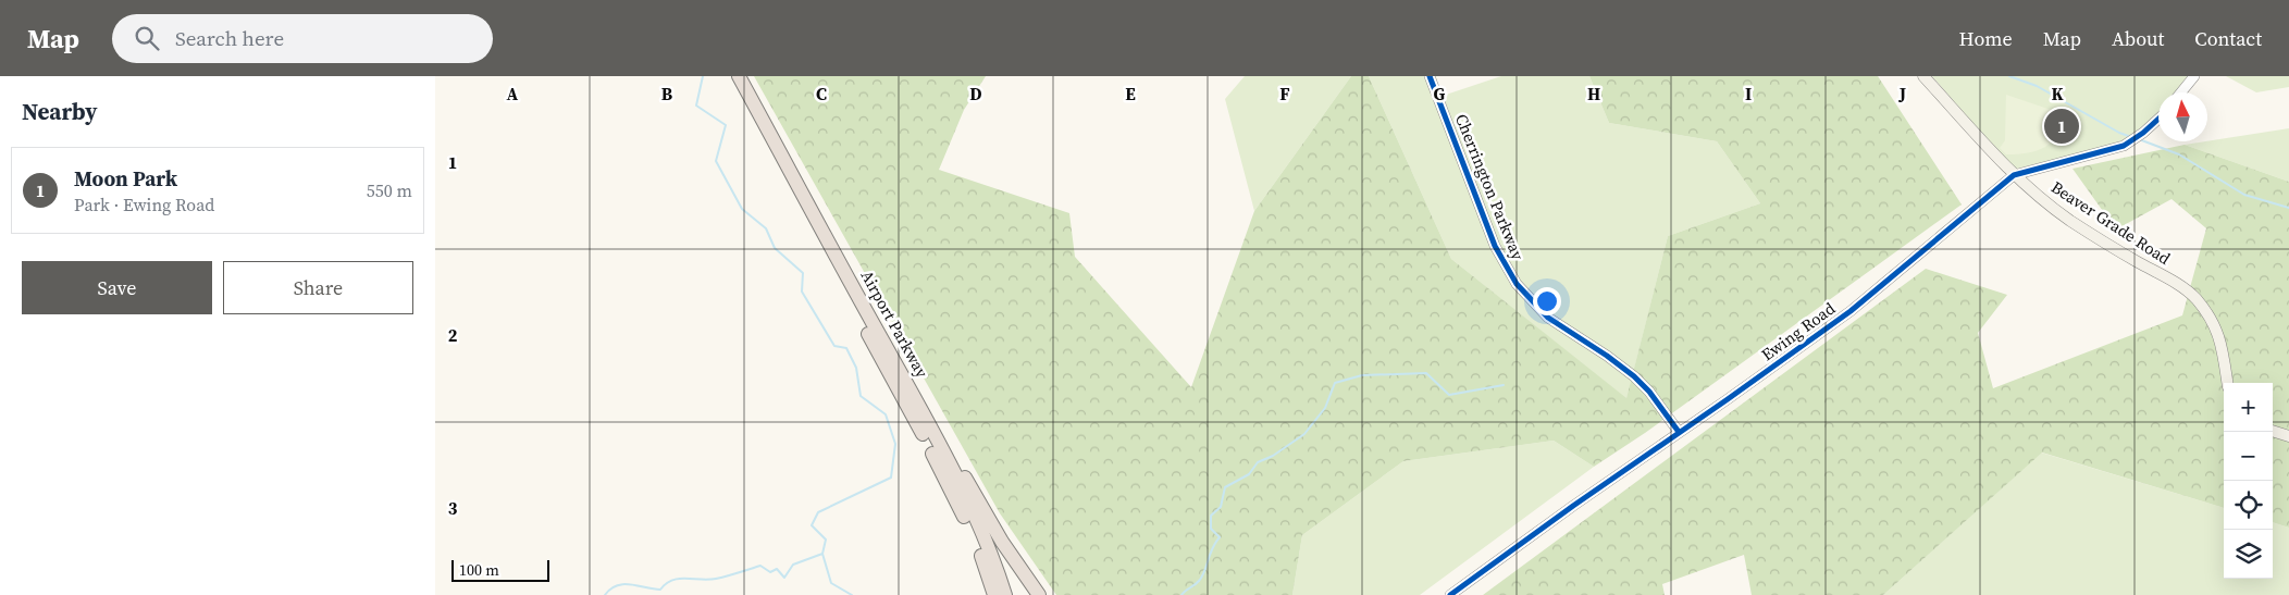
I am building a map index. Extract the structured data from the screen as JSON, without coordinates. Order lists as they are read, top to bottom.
{
  "streets": {
    "highway": ["Airport Parkway"],
    "main road": ["Beaver Grade Road"],
    "street": ["Cherrington Parkway", "Ewing Road"]
  },
  "crossings": [
    ["Cherrington Parkway", "Ewing Road"],
    ["Beaver Grade Road", "Ewing Road"]
  ],
  "scale_bar": "100 m",
  "north": "top",
  "page": {
    "header": "Map",
    "search": "Search here",
    "nav": [
      "Home",
      "Map",
      "About",
      "Contact"
    ],
    "heading": "Nearby",
    "pins": "1",
    "list": [
      {
        "mark": "1",
        "name": "Moon Park",
        "note": "Park · Ewing Road",
        "value": "550 m"
      }
    ],
    "buttons": ["Save", "Share"],
    "map_buttons": ["+", "−"],
    "scale": "100 m"
  },
  "grid": {
    "columns": [
      "A",
      "B",
      "C",
      "D",
      "E",
      "F",
      "G",
      "H",
      "I",
      "J",
      "K"
    ],
    "rows": ["1", "2", "3"]
  }
}
